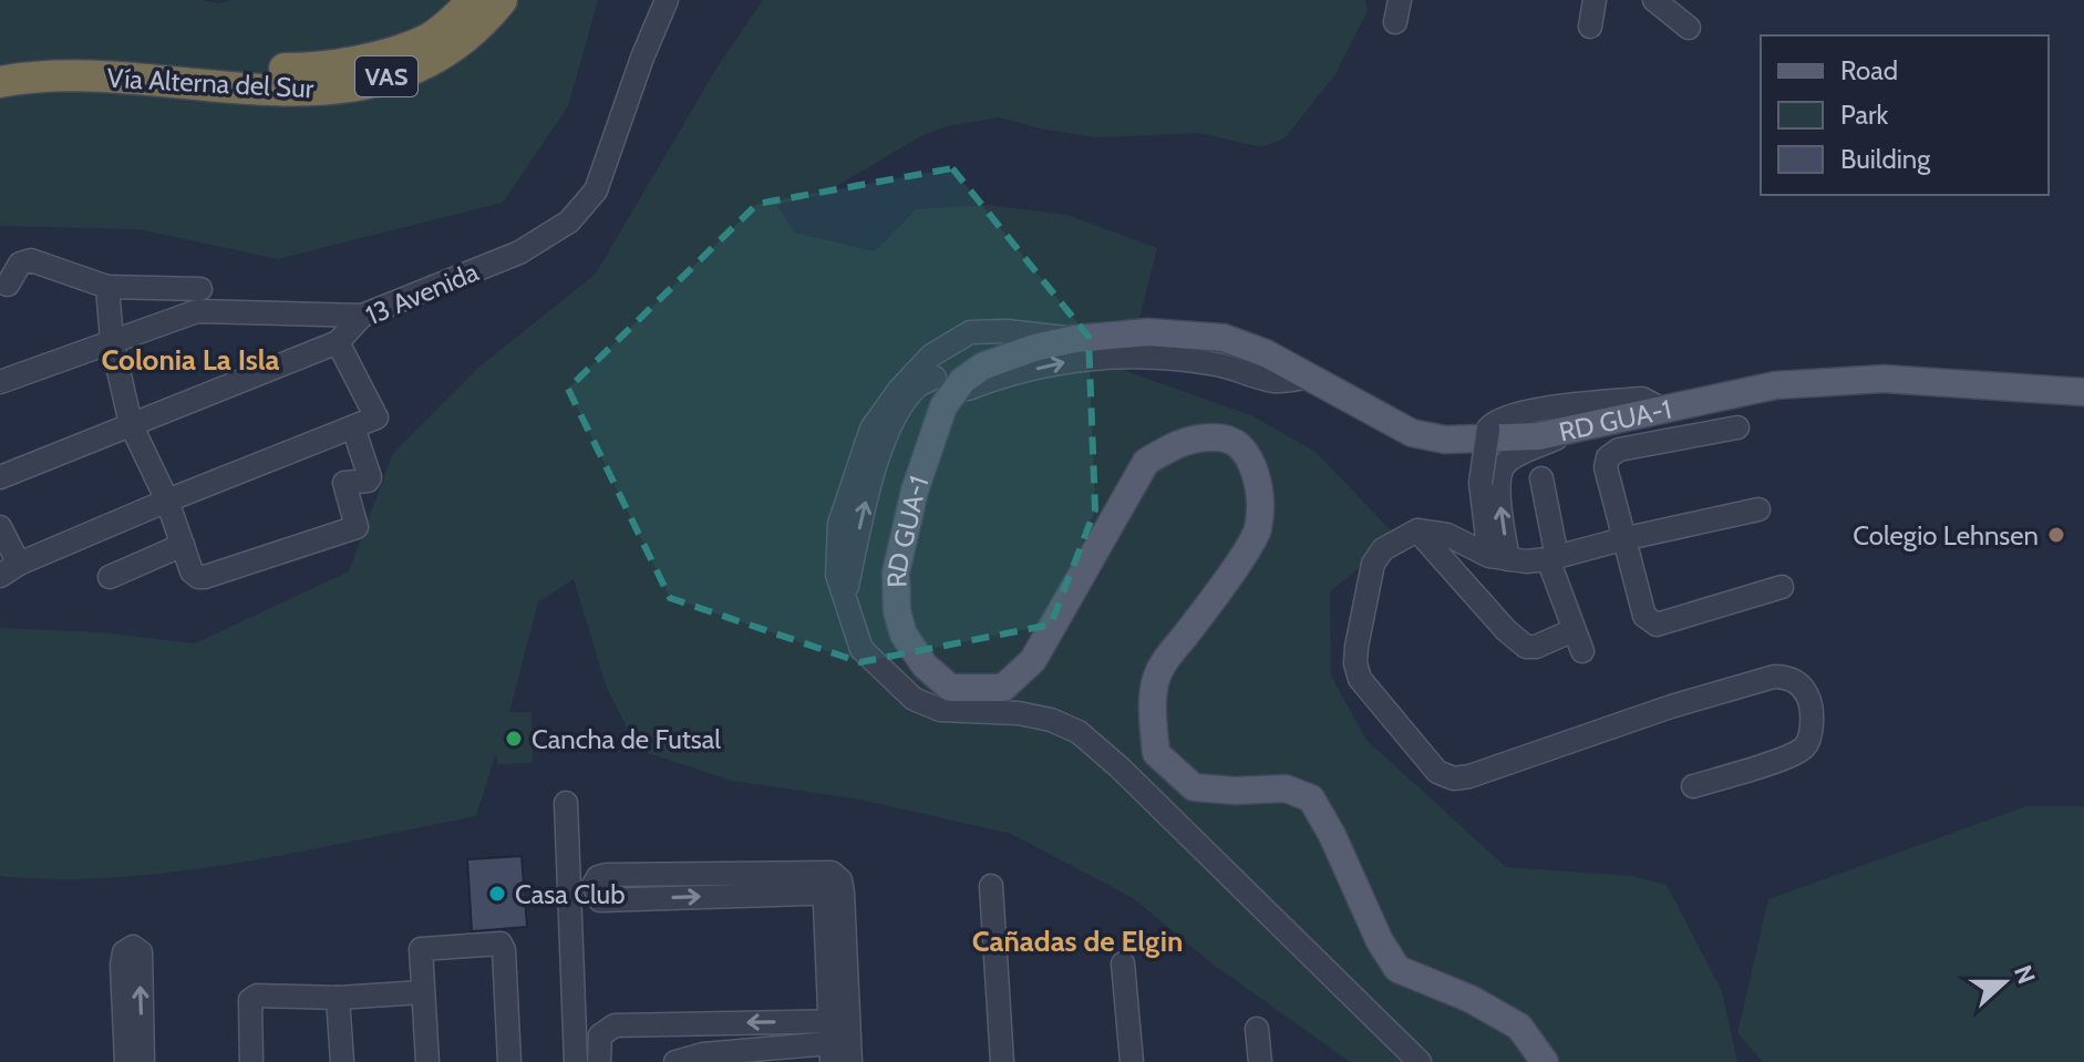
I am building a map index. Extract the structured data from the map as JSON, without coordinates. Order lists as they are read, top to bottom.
{
  "streets": {
    "highway": ["VAS", "Vía Alterna del Sur"],
    "main road": ["RD GUA-1"],
    "street": ["13 Avenida"]
  },
  "districts": ["Colonia La Isla", "Cañadas de Elgin"],
  "places": ["Colegio Lehnsen", "Cancha de Futsal", "Casa Club"],
  "legend": ["Road", "Park", "Building"],
  "north": "right"
}
